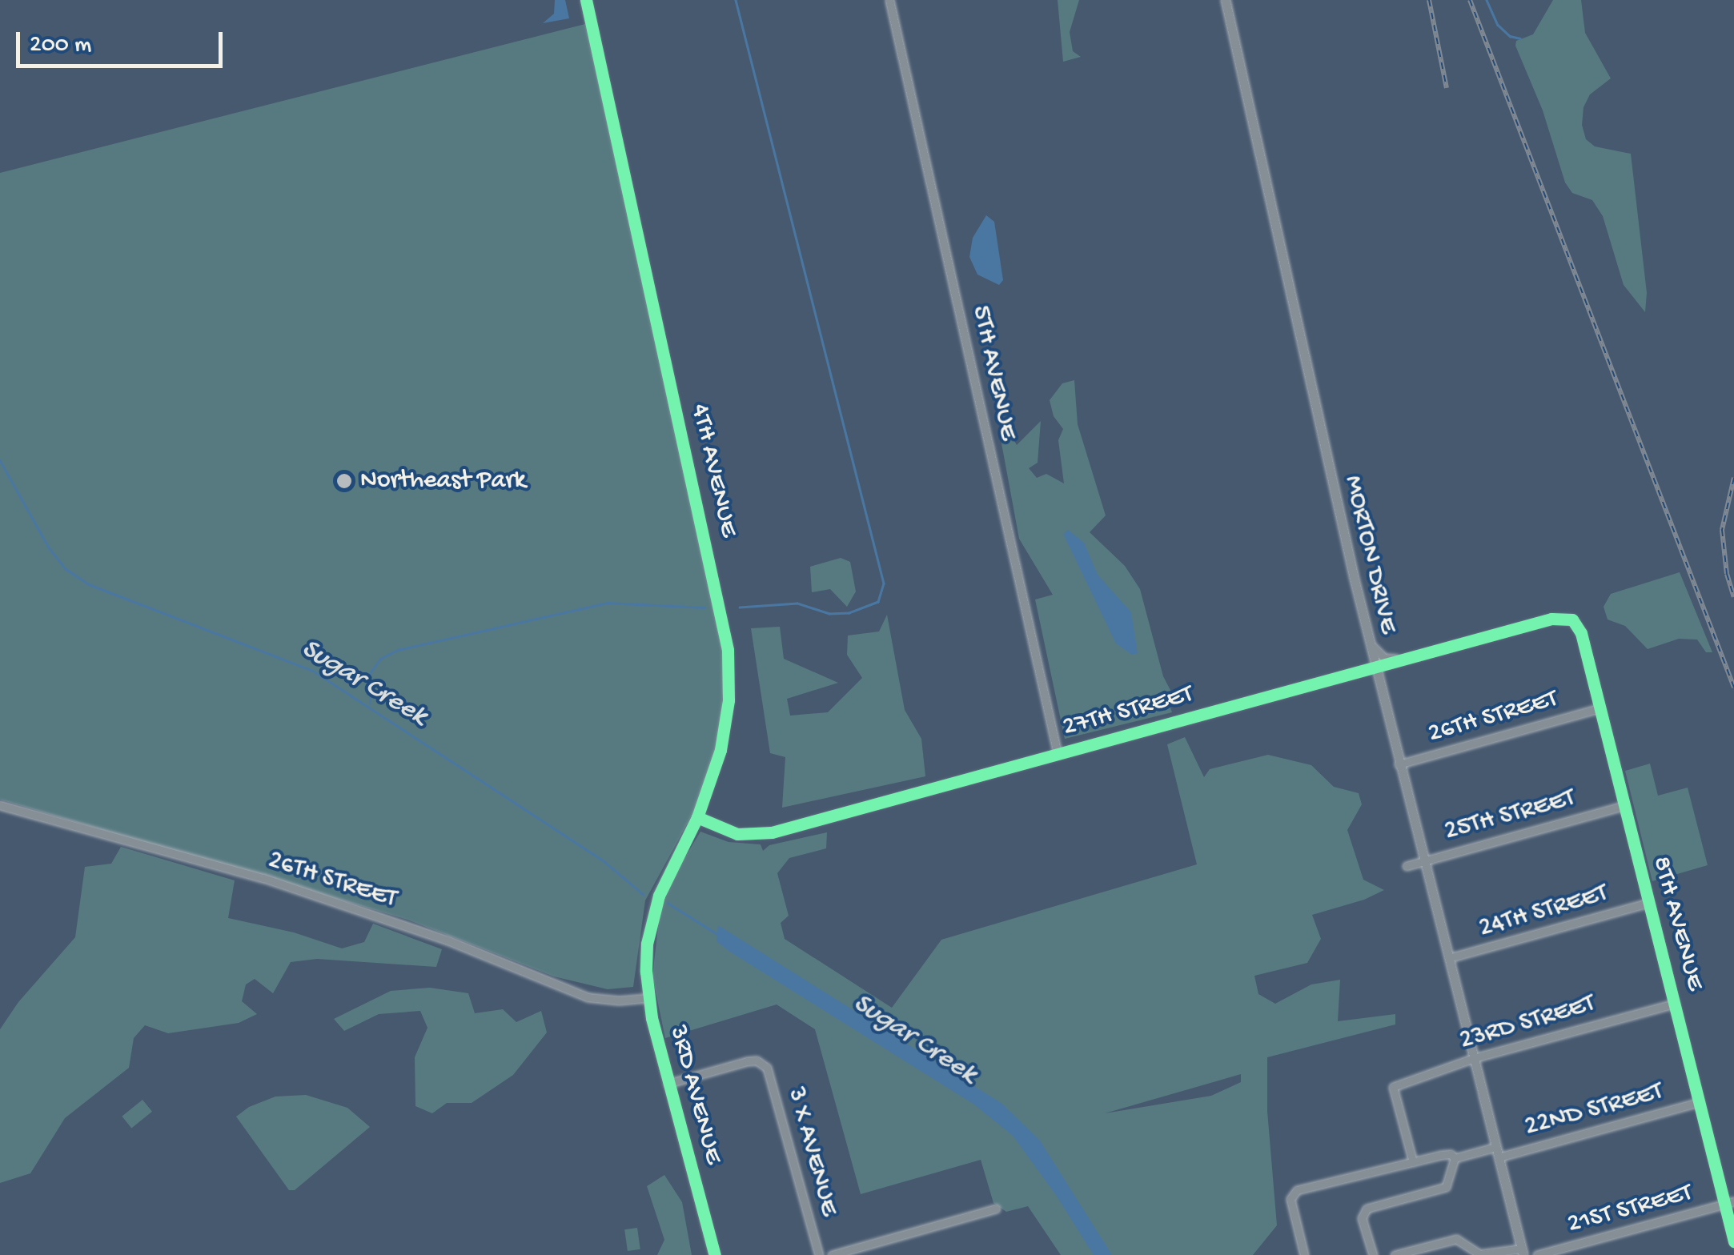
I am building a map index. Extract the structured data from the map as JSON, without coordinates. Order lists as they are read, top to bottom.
{
  "streets": {
    "street": [
      "5TH AVENUE",
      "4TH AVENUE",
      "MORTON DRIVE",
      "27TH STREET",
      "26TH STREET",
      "25TH STREET",
      "24TH STREET",
      "8TH AVENUE",
      "23RD STREET",
      "3RD AVENUE",
      "22ND STREET",
      "3 X AVENUE",
      "21ST STREET"
    ]
  },
  "crossings": [
    ["5TH AVENUE", "27TH STREET"],
    ["4TH AVENUE", "27TH STREET"],
    ["4TH AVENUE", "3RD AVENUE"],
    ["MORTON DRIVE", "27TH STREET"],
    ["MORTON DRIVE", "26TH STREET"],
    ["MORTON DRIVE", "25TH STREET"],
    ["MORTON DRIVE", "24TH STREET"],
    ["MORTON DRIVE", "23RD STREET"],
    ["MORTON DRIVE", "22ND STREET"],
    ["27TH STREET", "8TH AVENUE"],
    ["26TH STREET", "8TH AVENUE"],
    ["26TH STREET", "3RD AVENUE"],
    ["25TH STREET", "8TH AVENUE"],
    ["24TH STREET", "8TH AVENUE"],
    ["8TH AVENUE", "23RD STREET"],
    ["8TH AVENUE", "22ND STREET"],
    ["8TH AVENUE", "21ST STREET"],
    ["23RD STREET", "22ND STREET"],
    ["3RD AVENUE", "3 X AVENUE"]
  ],
  "water": ["Sugar Creek"],
  "places": ["Northeast Park"],
  "scale_bar": "200 m"
}
